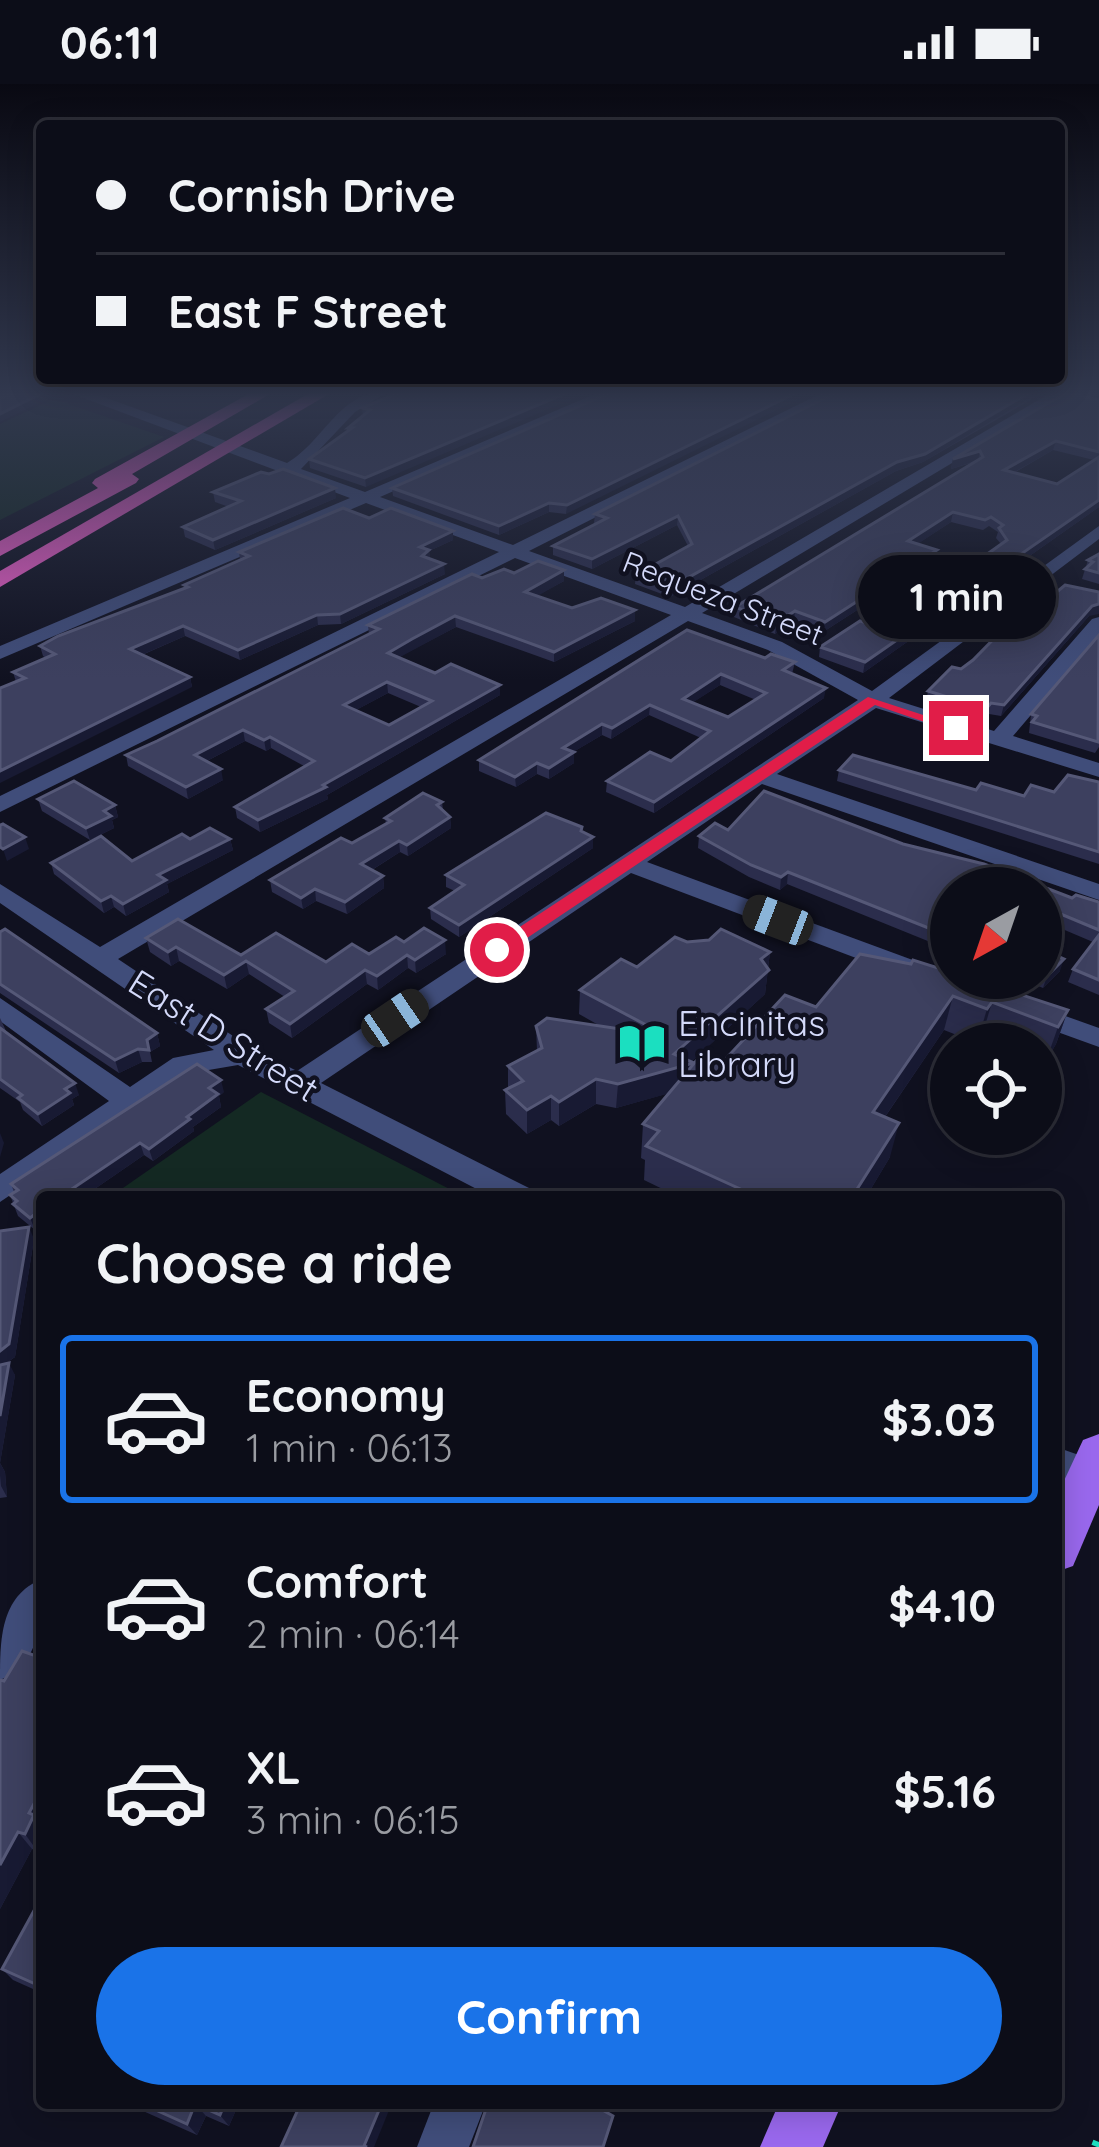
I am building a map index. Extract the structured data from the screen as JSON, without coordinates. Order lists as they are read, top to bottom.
{
  "streets": {
    "street": ["Requeza Street", "East D Street"]
  },
  "places": {
    "library": ["Encinitas Library"]
  },
  "north": "bottom left",
  "page": {
    "status": "06:11",
    "banner": ["Cornish Drive", "East F Street"],
    "bubble": "1 min",
    "heading": "Choose a ride",
    "list": [
      {
        "name": "Economy",
        "note": "1 min · 06:13",
        "value": "$3.03"
      },
      {
        "name": "Comfort",
        "note": "2 min · 06:14",
        "value": "$4.10"
      },
      {
        "name": "XL",
        "note": "3 min · 06:15",
        "value": "$5.16"
      }
    ],
    "buttons": "Confirm"
  }
}
